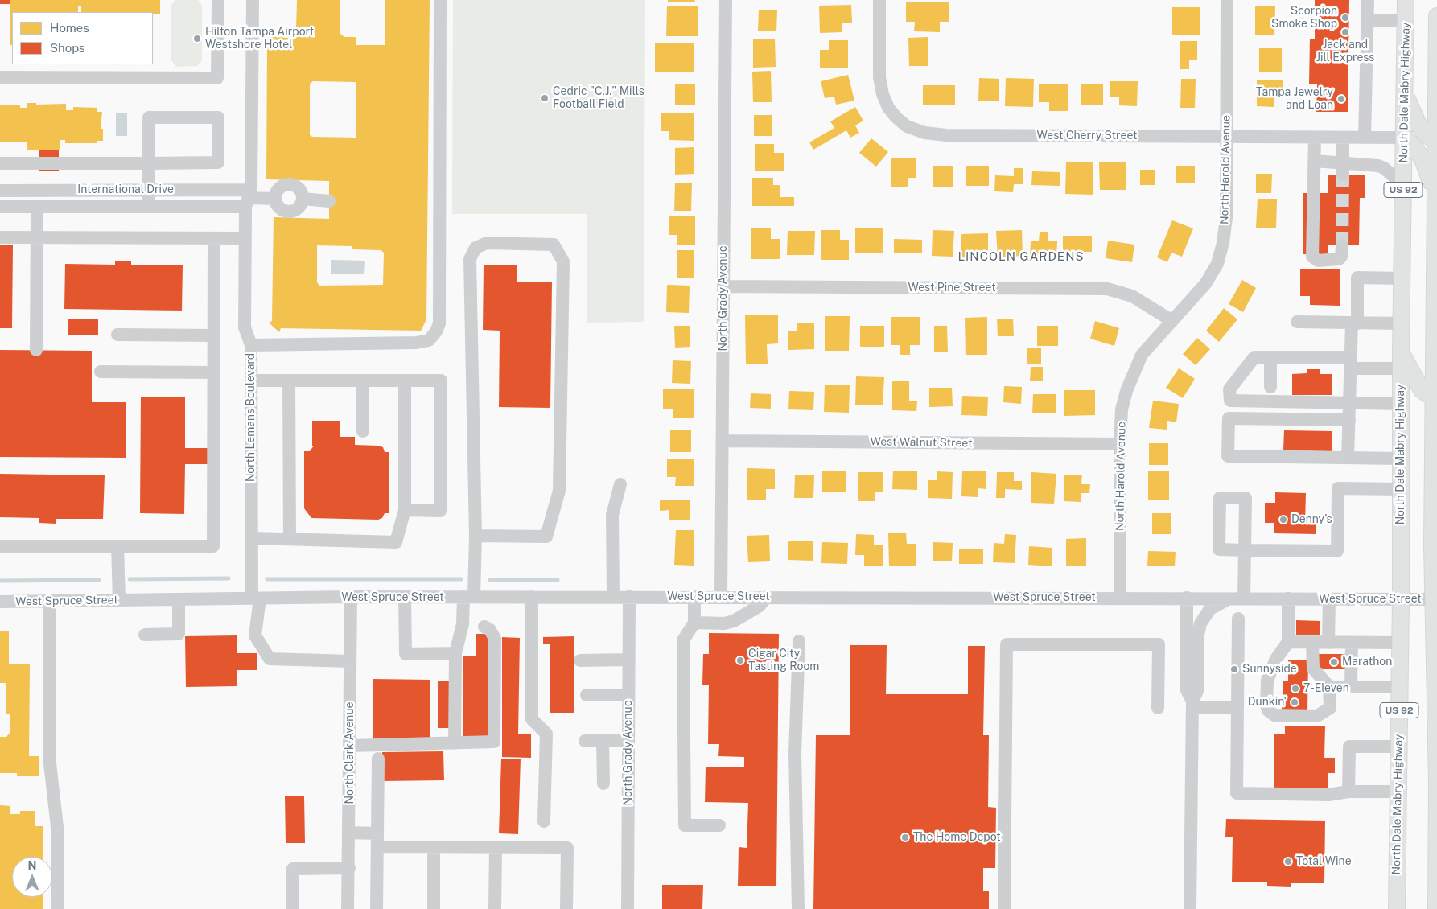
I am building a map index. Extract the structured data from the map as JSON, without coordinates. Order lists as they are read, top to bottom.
{
  "streets": {
    "main road": ["North Dale Mabry Highway", "US 92"],
    "street": [
      "West Cherry Street",
      "North Harold Avenue",
      "International Drive",
      "West Pine Street",
      "North Grady Avenue",
      "North Lemans Boulevard",
      "West Walnut Street",
      "West Spruce Street",
      "North Clark Avenue"
    ]
  },
  "crossings": [
    ["North Dale Mabry Highway", "West Cherry Street"],
    ["North Dale Mabry Highway", "West Spruce Street"],
    ["West Cherry Street", "North Harold Avenue"],
    ["North Harold Avenue", "West Pine Street"],
    ["North Harold Avenue", "West Walnut Street"],
    ["North Harold Avenue", "West Spruce Street"],
    ["International Drive", "North Lemans Boulevard"],
    ["US 92", "West Spruce Street"],
    ["West Pine Street", "North Grady Avenue"],
    ["North Grady Avenue", "West Walnut Street"],
    ["North Grady Avenue", "West Spruce Street"],
    ["North Lemans Boulevard", "West Spruce Street"],
    ["North Lemans Boulevard", "North Clark Avenue"],
    ["West Spruce Street", "North Clark Avenue"]
  ],
  "districts": ["LINCOLN GARDENS"],
  "places": [
    "Scorpion Smoke Shop",
    "Jack and Jill Express",
    "Hilton Tampa Airport Westshore Hotel",
    "Cedric \"C.J.\" Mills Football Field",
    "Tampa Jewelry and Loan",
    "Denny's",
    "Cigar City Tasting Room",
    "Marathon",
    "Sunnyside",
    "7-Eleven",
    "Dunkin'",
    "The Home Depot",
    "Total Wine"
  ],
  "legend": ["Homes", "Shops"],
  "north": "top"
}
